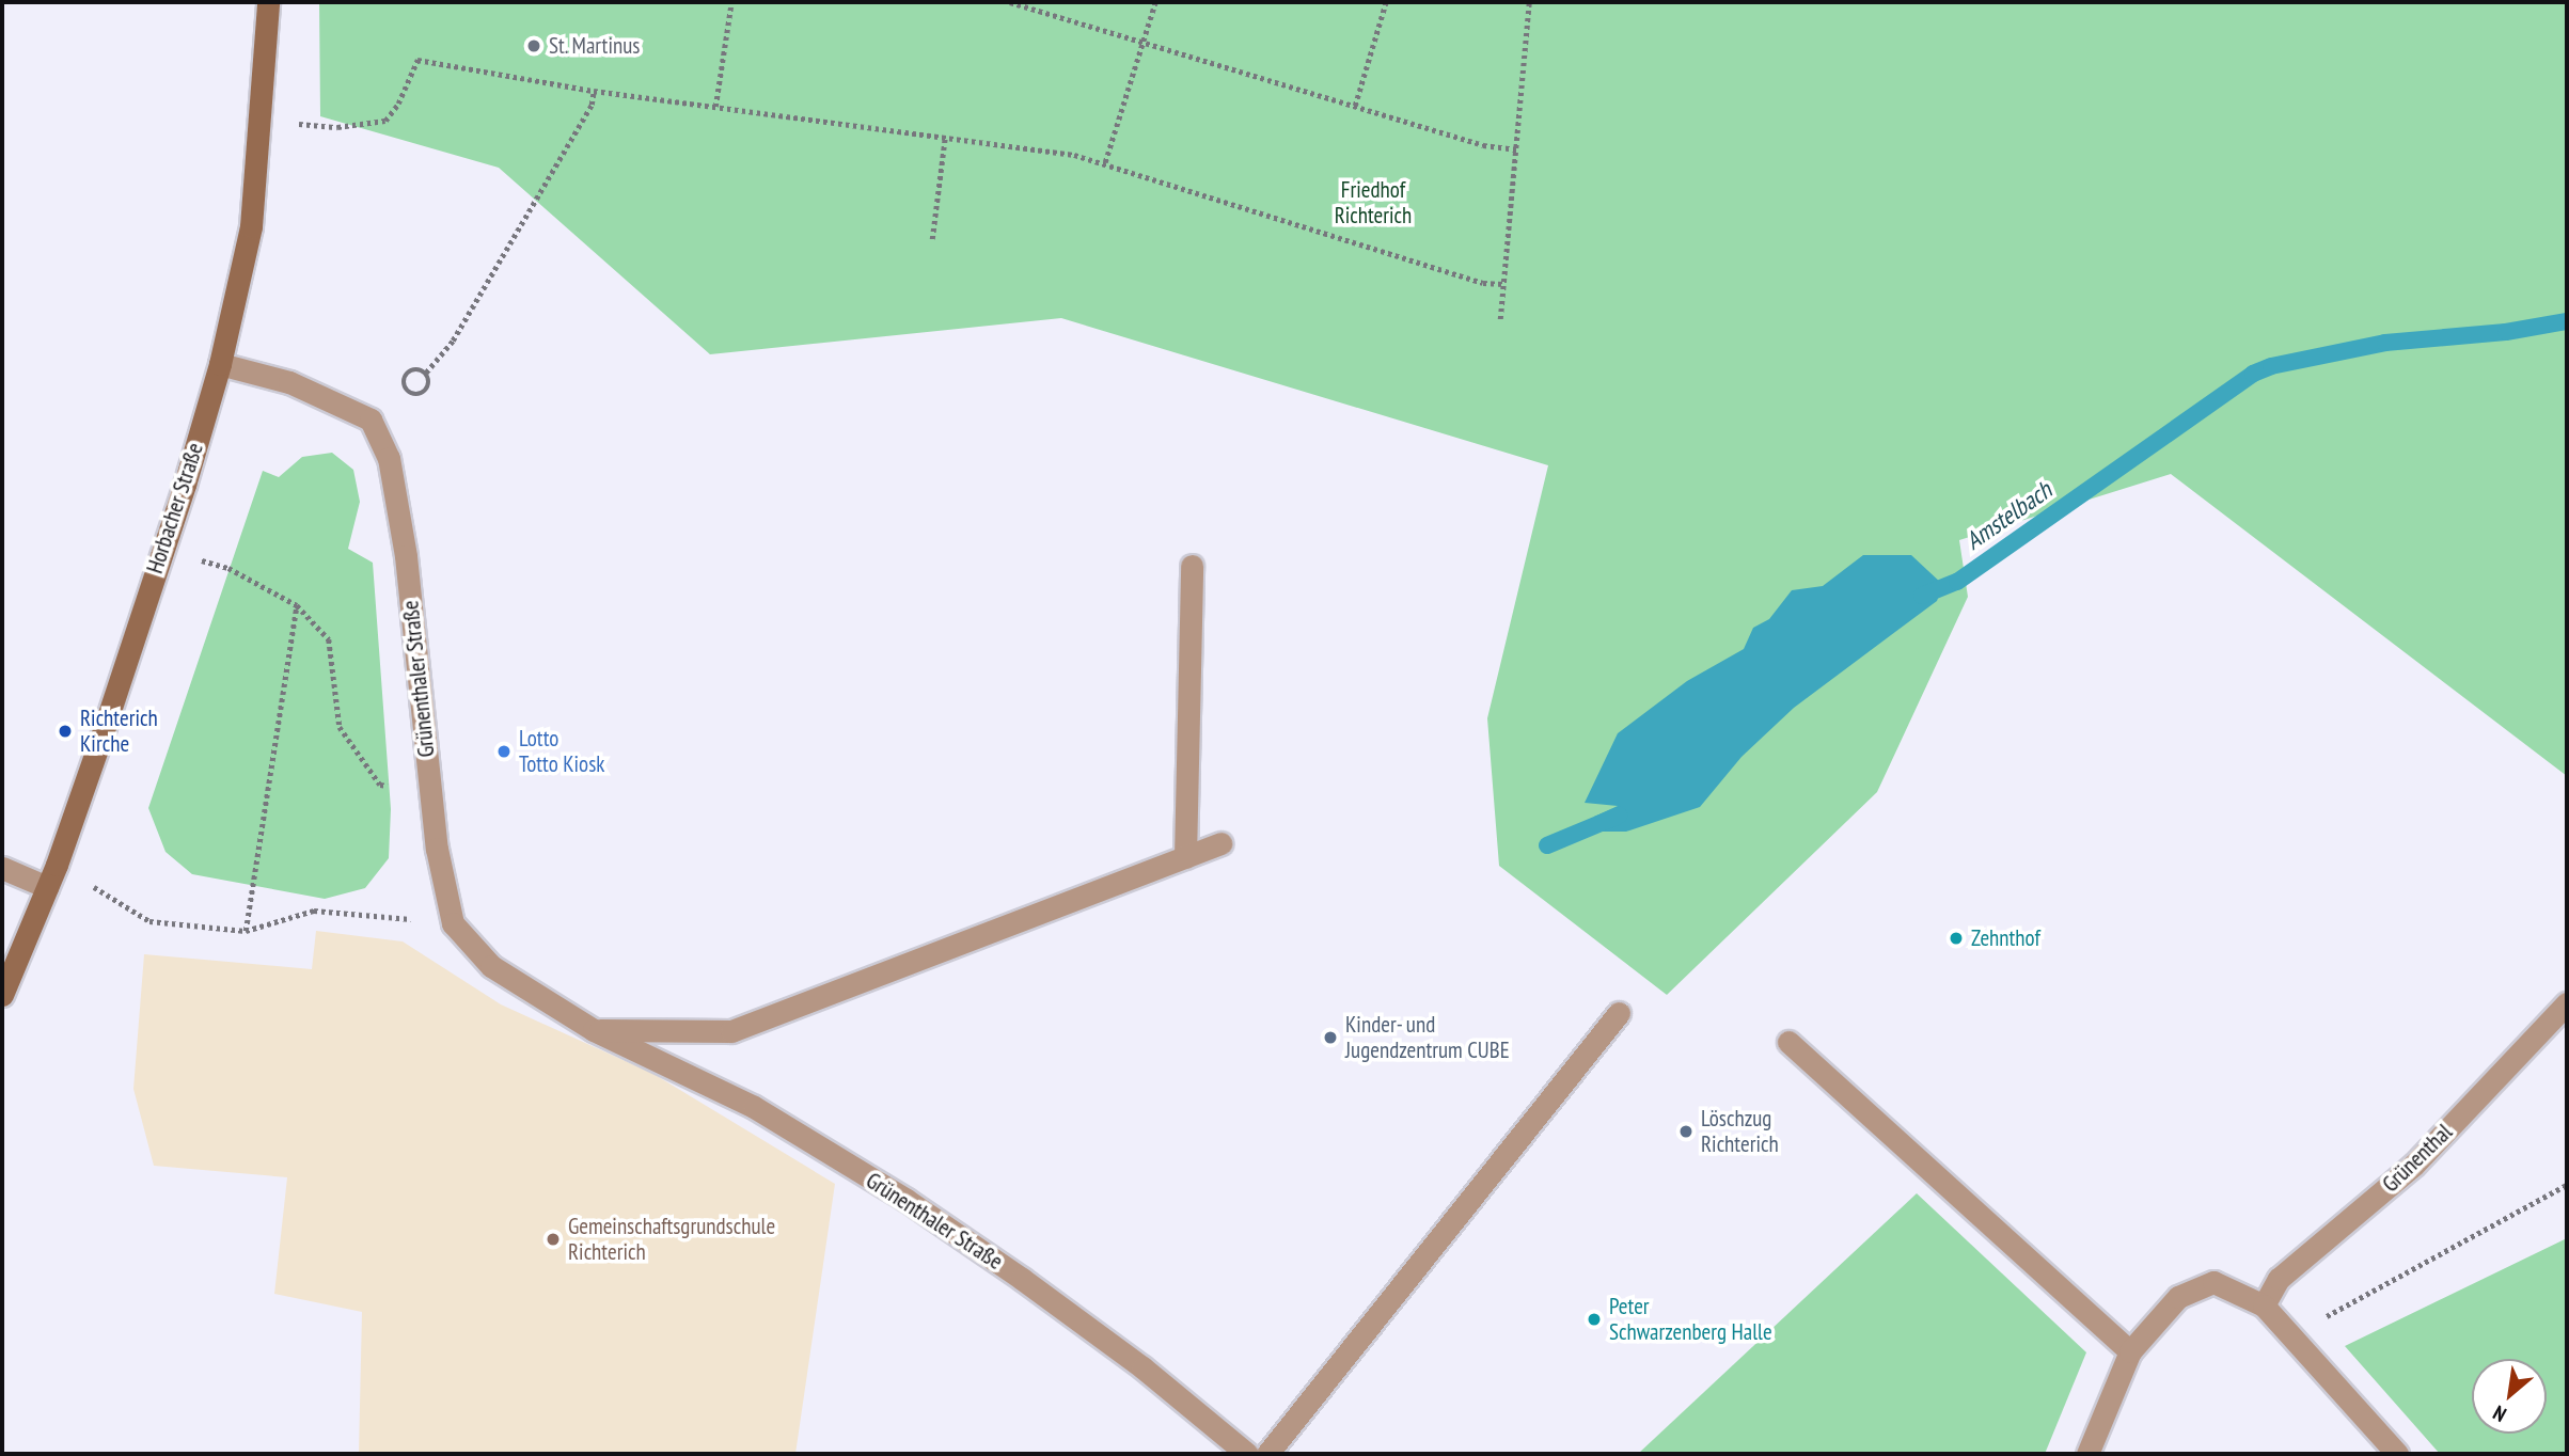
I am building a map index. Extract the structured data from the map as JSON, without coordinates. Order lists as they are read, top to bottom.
{
  "streets": {
    "main road": ["Horbacher Straße"],
    "street": ["Grünenthaler Straße", "Grünenthal"]
  },
  "crossings": [
    ["Horbacher Straße", "Grünenthaler Straße"]
  ],
  "water": ["Amstelbach"],
  "parks": ["Friedhof Richterich"],
  "places": [
    "St. Martinus",
    "Richterich Kirche",
    "Lotto Totto Kiosk",
    "Zehnthof",
    "Kinder- und Jugendzentrum CUBE",
    "Löschzug Richterich",
    "Gemeinschaftsgrundschule Richterich",
    "Peter Schwarzenberg Halle"
  ],
  "north": "bottom left"
}
